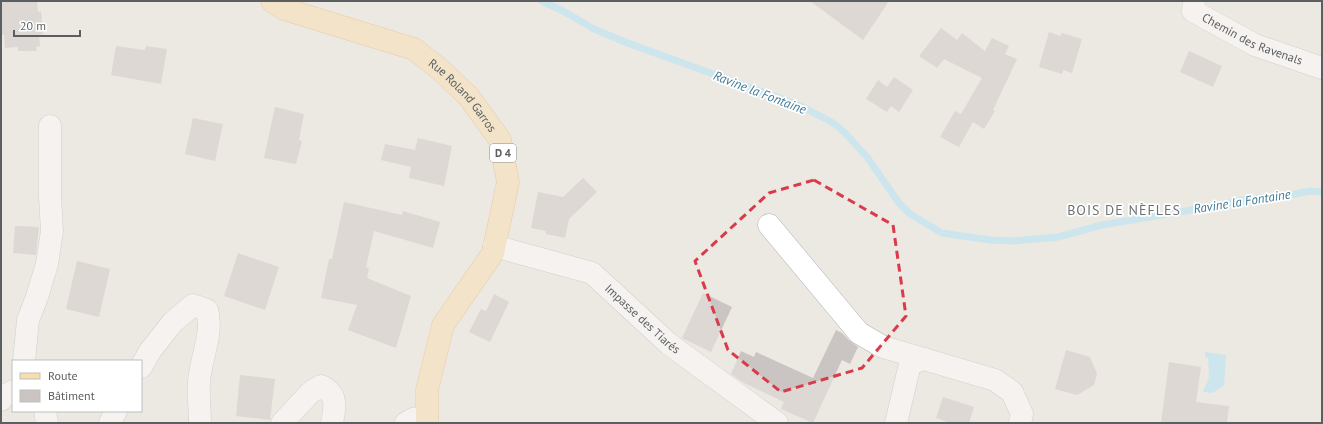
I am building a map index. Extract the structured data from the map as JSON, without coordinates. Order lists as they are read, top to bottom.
{
  "streets": {
    "main road": ["Rue Roland Garros", "D 4"],
    "street": ["Chemin des Ravenals", "Impasse des Tiarés"]
  },
  "crossings": [
    ["Rue Roland Garros", "Impasse des Tiarés"]
  ],
  "districts": ["BOIS DE NÈFLES"],
  "water": ["Ravine la Fontaine"],
  "legend": ["Route", "Bâtiment"],
  "scale_bar": "20 m"
}
